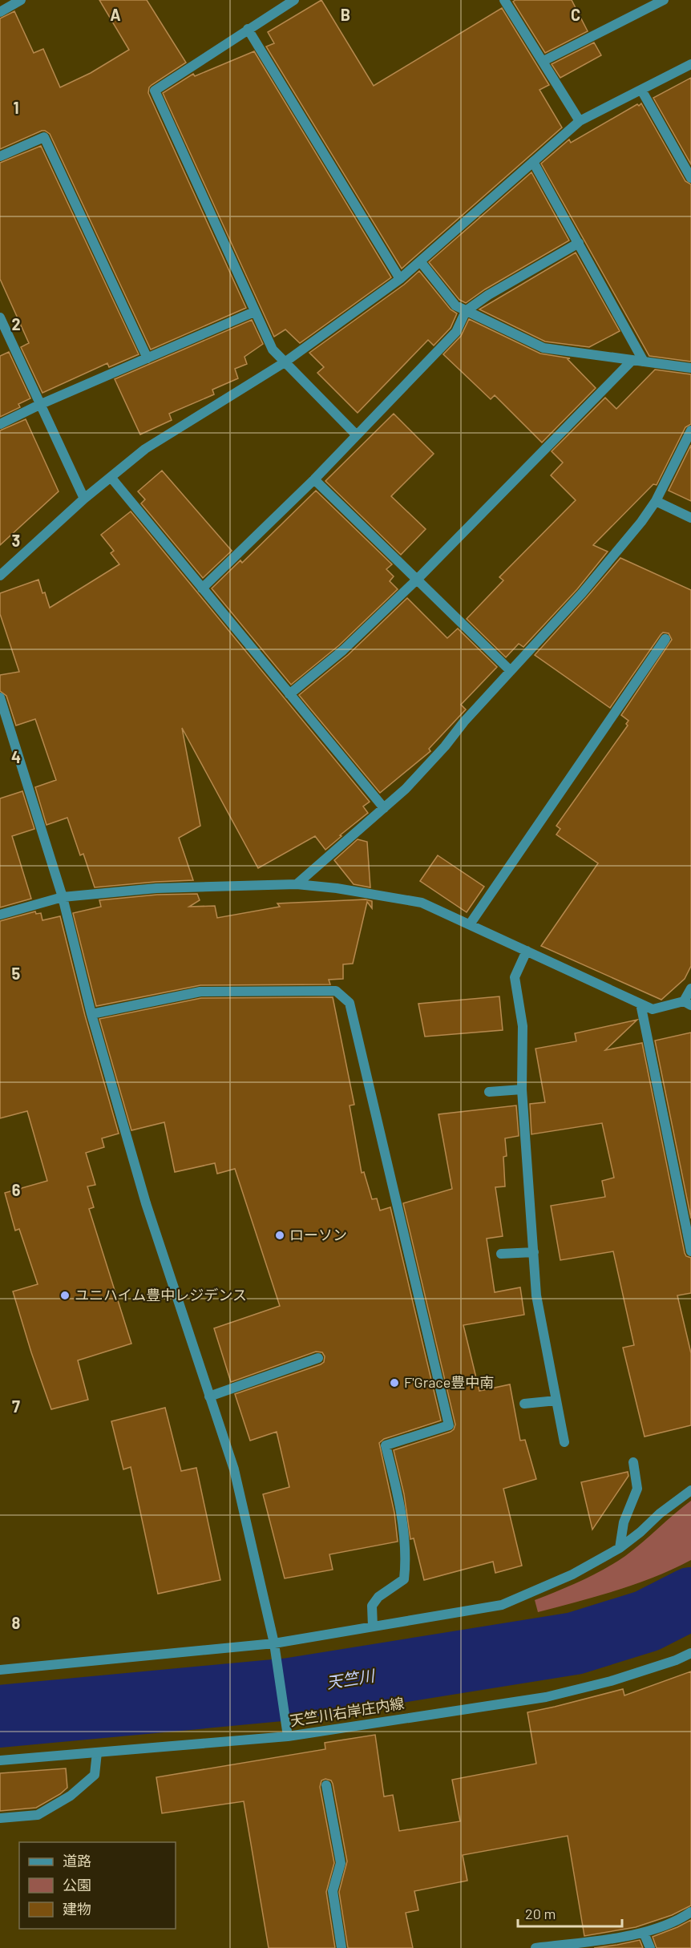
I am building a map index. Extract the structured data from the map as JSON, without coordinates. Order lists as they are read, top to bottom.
{
  "streets": {
    "street": ["天竺川右岸庄内線"]
  },
  "water": ["天竺川"],
  "places": ["ローソン", "ユニハイム豊中レジデンス", "F'Grace豊中南"],
  "legend": ["道路", "公園", "建物"],
  "scale_bar": "20 m",
  "grid": {
    "columns": ["A", "B", "C"],
    "rows": [
      "1",
      "2",
      "3",
      "4",
      "5",
      "6",
      "7",
      "8"
    ]
  }
}
